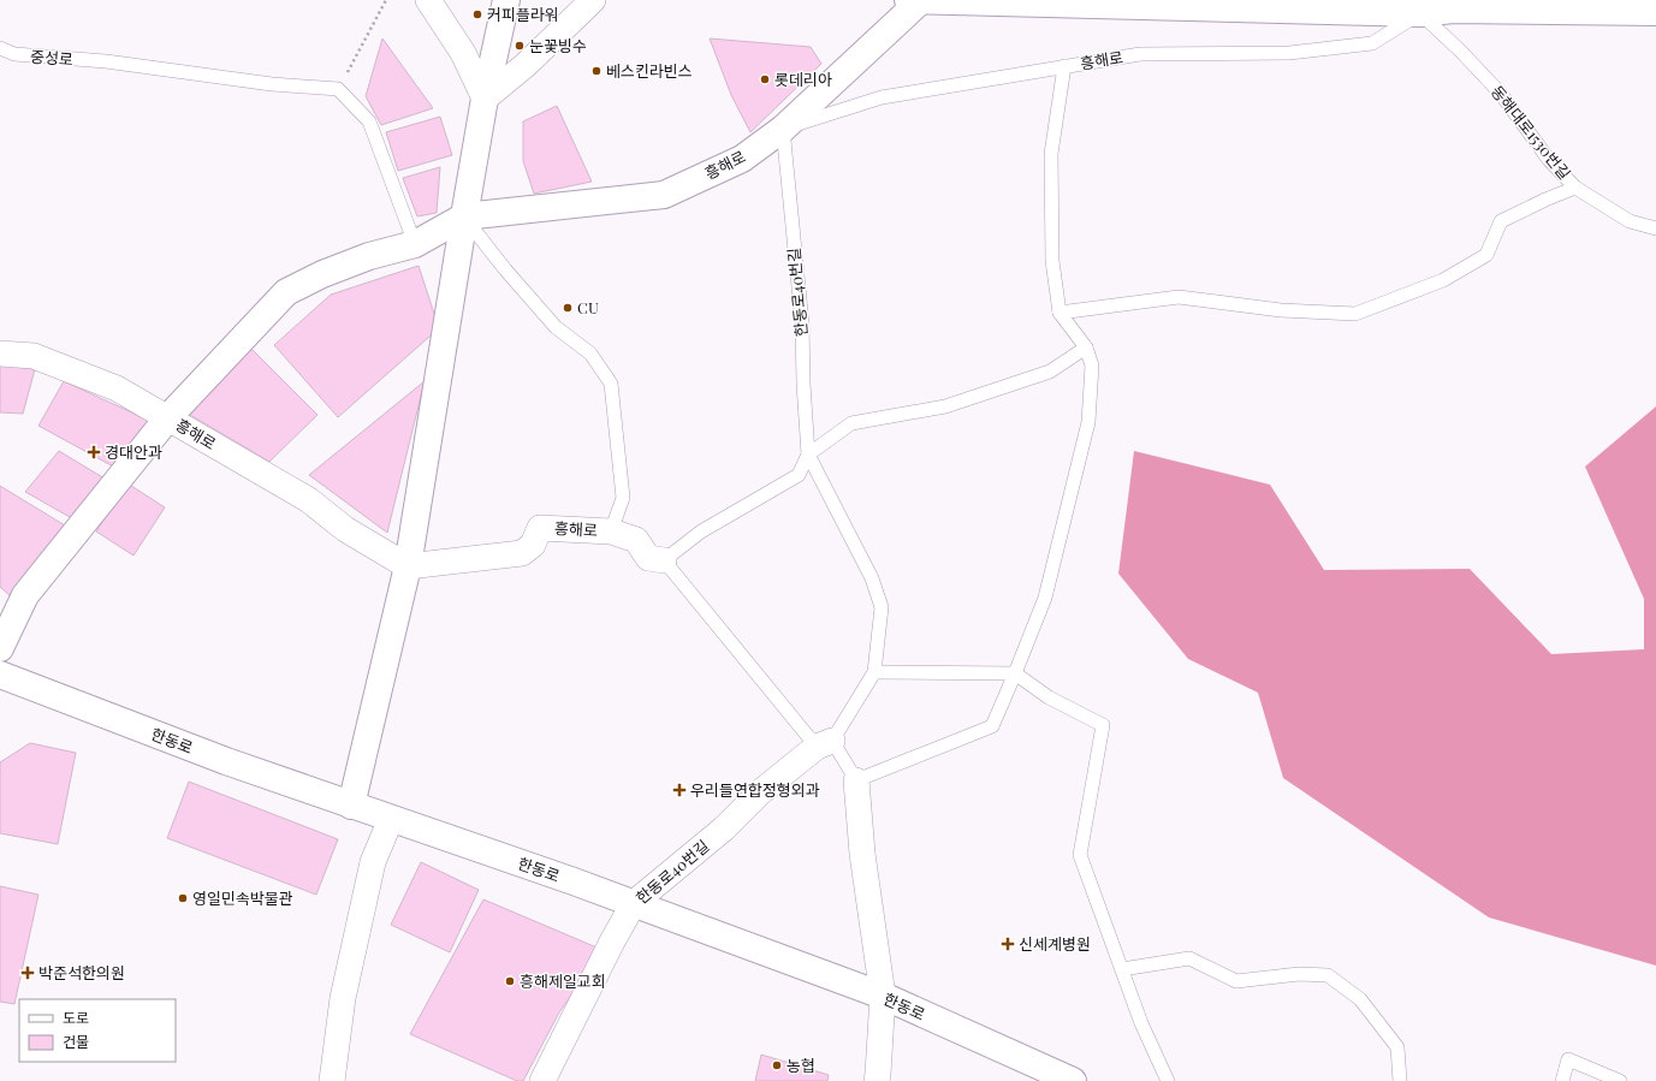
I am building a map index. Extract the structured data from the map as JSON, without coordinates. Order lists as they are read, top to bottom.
{
  "streets": {
    "street": ["흥해로", "한동로40번길", "한동로"],
    "lane": ["중성로", "동해대로1530번길"]
  },
  "crossings": [
    ["흥해로", "동해대로1530번길"],
    ["흥해로", "한동로40번길"],
    ["한동로40번길", "한동로"]
  ],
  "places": {
    "other": [
      "커피플라워",
      "눈꽃빙수",
      "베스킨라빈스",
      "롯데리아",
      "CU",
      "영일민속박물관",
      "흥해제일교회",
      "농협"
    ],
    "health": [
      "경대안과",
      "우리들연합정형외과",
      "신세계병원",
      "박준석한의원"
    ]
  },
  "legend": ["도로", "건물"]
}
